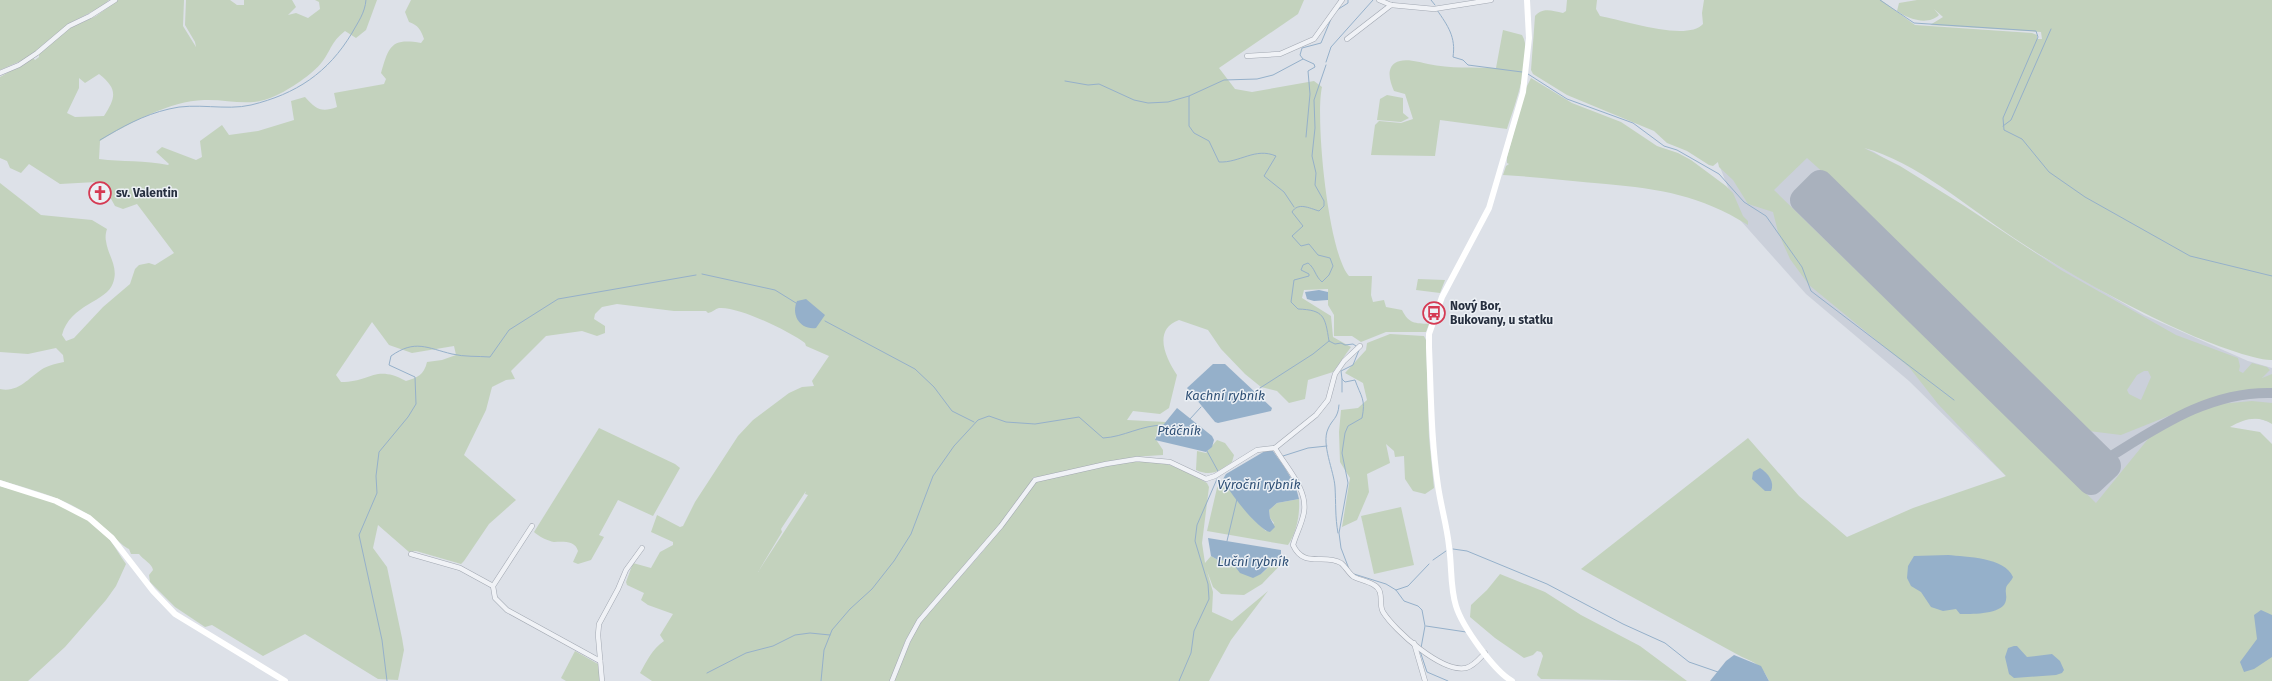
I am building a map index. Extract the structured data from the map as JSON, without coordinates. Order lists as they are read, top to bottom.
{
  "water": [
    "Kachní rybník",
    "Ptáčník",
    "Výroční rybník",
    "Luční rybník"
  ],
  "places": {
    "church": ["sv. Valentin"],
    "bus stop": ["Nový Bor, Bukovany, u statku"]
  }
}
